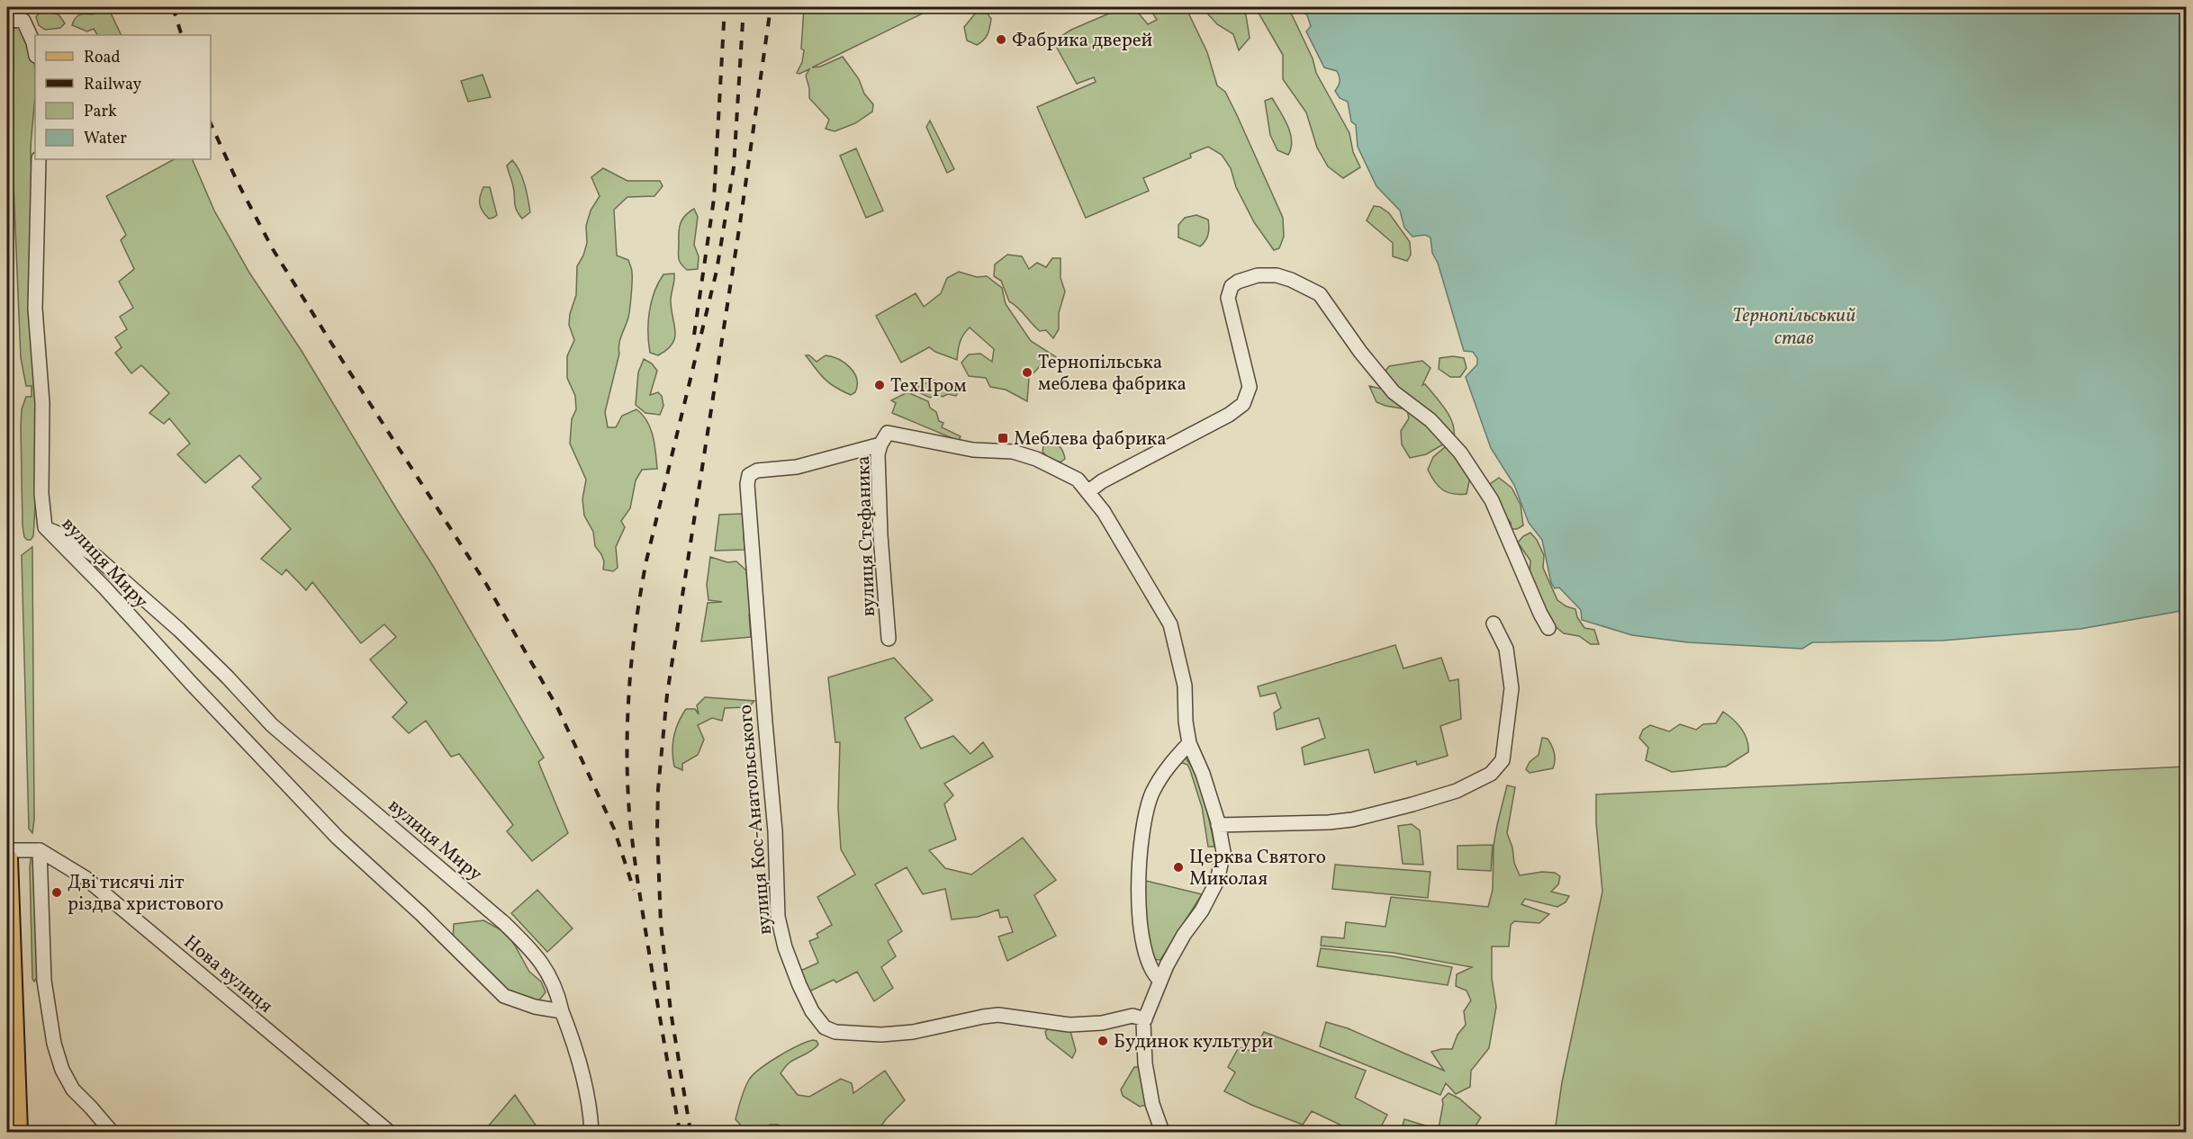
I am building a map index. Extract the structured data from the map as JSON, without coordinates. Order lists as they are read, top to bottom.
{
  "streets": {
    "street": [
      "вулиця Стефаника",
      "вулиця Миру",
      "вулиця Кос-Анатольського",
      "Нова вулиця"
    ]
  },
  "crossings": [
    ["вулиця Стефаника", "вулиця Кос-Анатольського"]
  ],
  "water": ["Тернопільський став"],
  "places": {
    "other": [
      "Фабрика дверей",
      "Тернопільська меблева фабрика",
      "ТехПром",
      "Церква Святого Миколая",
      "Дві тисячі літ різдва христового",
      "Будинок культури"
    ],
    "transit": ["Меблева фабрика"]
  },
  "legend": [
    "Road",
    "Railway",
    "Park",
    "Water"
  ]
}
